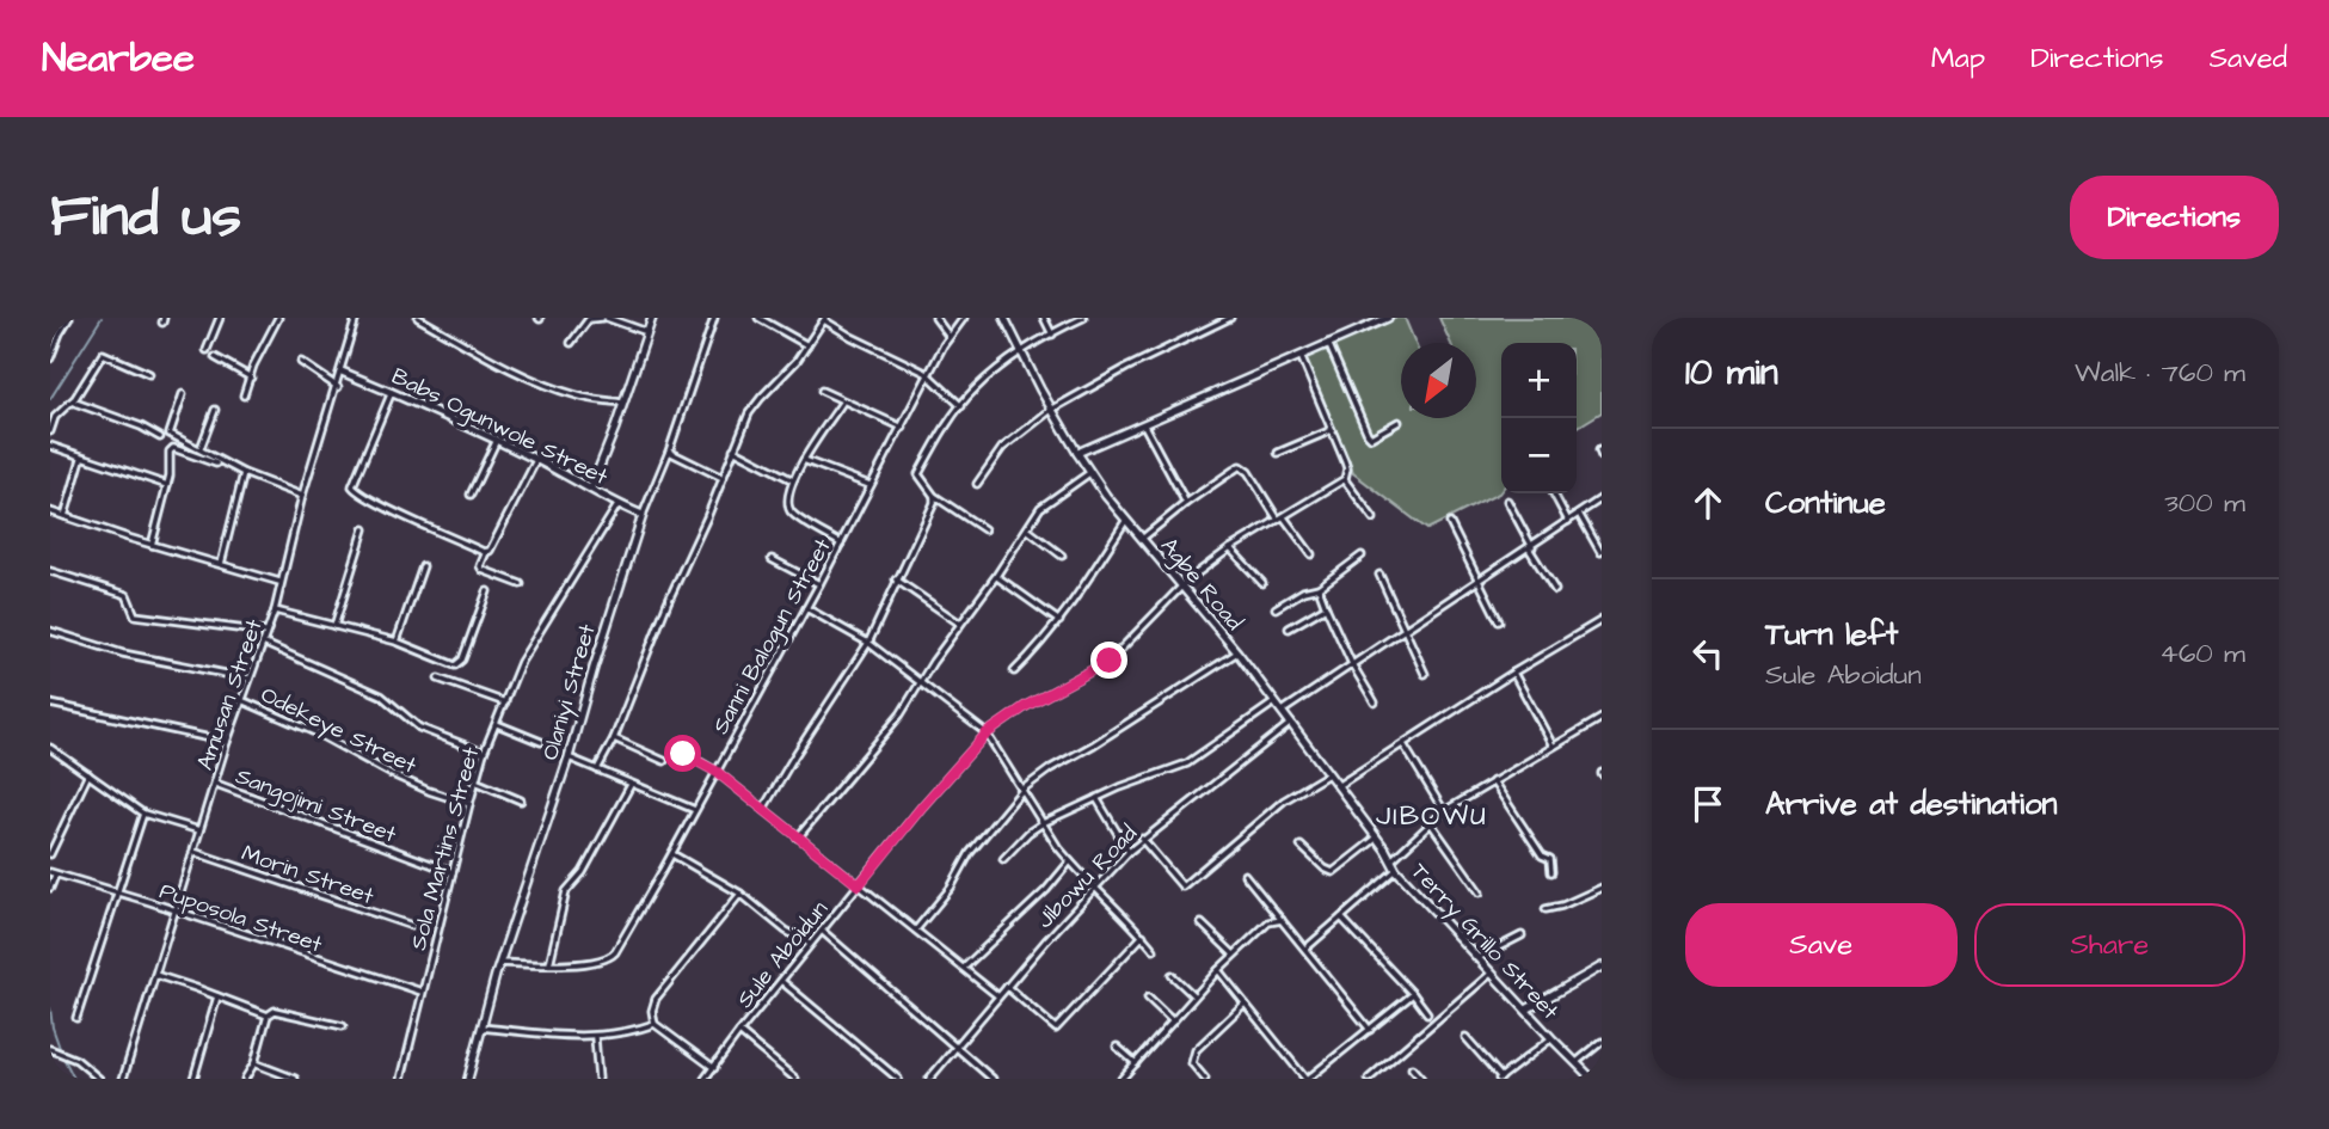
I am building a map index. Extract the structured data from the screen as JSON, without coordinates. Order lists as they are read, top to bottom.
{
  "streets": {
    "street": [
      "Babs Ogunwole Street",
      "Agbe Road",
      "Sanni Balogun Street",
      "Olaniyi Street",
      "Amusan Street",
      "Odekeye Street",
      "Sangojimi Street",
      "Sola Martins Street",
      "Morin Street",
      "Jibowu Road",
      "Puposola Street",
      "Terry Grillo Street",
      "Sule Aboidun"
    ]
  },
  "crossings": [
    ["Babs Ogunwole Street", "Olaniyi Street"],
    ["Babs Ogunwole Street", "Amusan Street"],
    ["Babs Ogunwole Street", "Sola Martins Street"],
    ["Agbe Road", "Jibowu Road"],
    ["Agbe Road", "Terry Grillo Street"],
    ["Agbe Road", "Sule Aboidun"],
    ["Sanni Balogun Street", "Olaniyi Street"],
    ["Amusan Street", "Odekeye Street"],
    ["Amusan Street", "Sangojimi Street"],
    ["Amusan Street", "Morin Street"],
    ["Amusan Street", "Puposola Street"],
    ["Odekeye Street", "Sola Martins Street"],
    ["Sangojimi Street", "Sola Martins Street"],
    ["Sola Martins Street", "Puposola Street"]
  ],
  "districts": ["JIBOWU"],
  "north": "bottom left",
  "page": {
    "header": "Nearbee",
    "nav": ["Map", "Directions", "Saved"],
    "buttons": [
      "Directions",
      ["Save", "Share"]
    ],
    "title": "Find us",
    "heading": ["10 min", "Walk · 760 m"],
    "map_buttons": ["+", "−"],
    "list": [
      ["Continue", "300 m"],
      ["Turn left", "Sule Aboidun", "460 m"],
      "Arrive at destination"
    ]
  }
}
